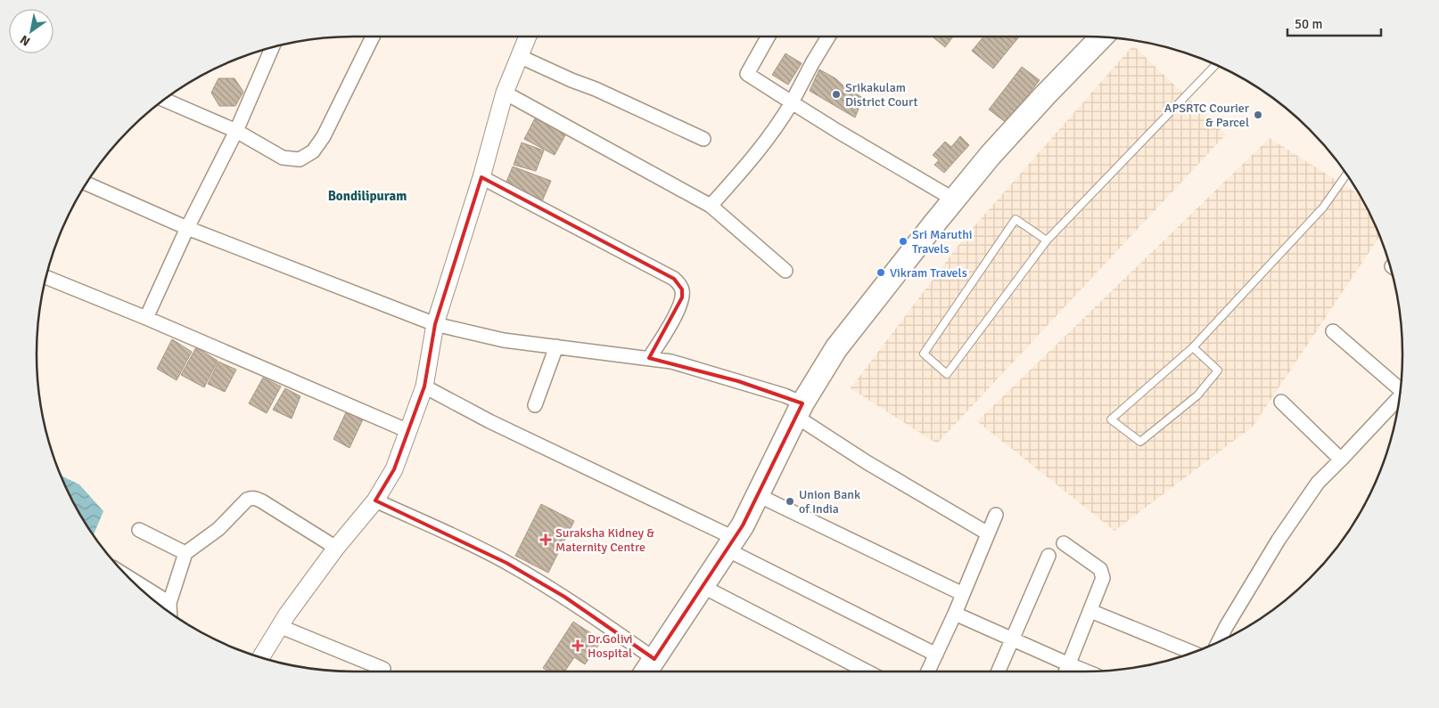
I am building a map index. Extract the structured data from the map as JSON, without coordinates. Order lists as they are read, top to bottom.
{
  "districts": ["Bondilipuram"],
  "places": {
    "other": [
      "Srikakulam District Court",
      "APSRTC Courier & Parcel",
      "Sri Maruthi Travels",
      "Vikram Travels",
      "Union Bank of India"
    ],
    "health": ["Suraksha Kidney & Maternity Centre", "Dr.Golivi Hospital"]
  },
  "scale_bar": "50 m",
  "north": "bottom left"
}
